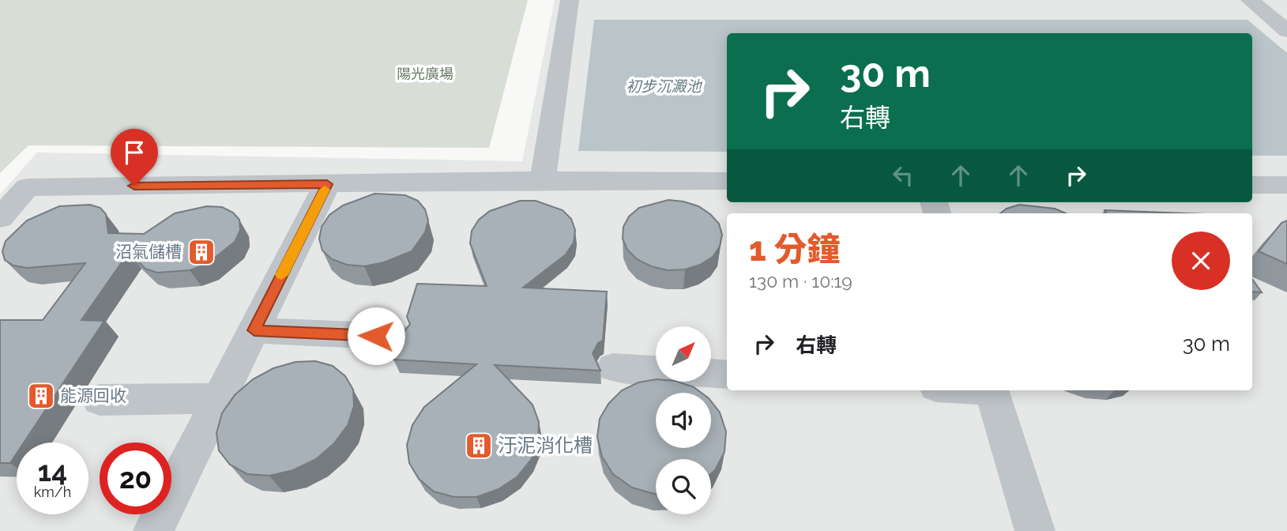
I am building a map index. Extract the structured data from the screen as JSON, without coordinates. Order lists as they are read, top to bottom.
{
  "water": ["初步沉澱池"],
  "parks": ["陽光廣場"],
  "places": {
    "building": ["沼氣儲槽", "能源回收", "汙泥消化槽"]
  },
  "north": "top right",
  "page": {
    "turn": ["30 m", "右轉"],
    "heading": ["1 分鐘", "130 m · 10:19"],
    "list": [
      {
        "name": "右轉",
        "value": "30 m"
      }
    ],
    "speed": "14 km/h",
    "limit": "20"
  }
}
